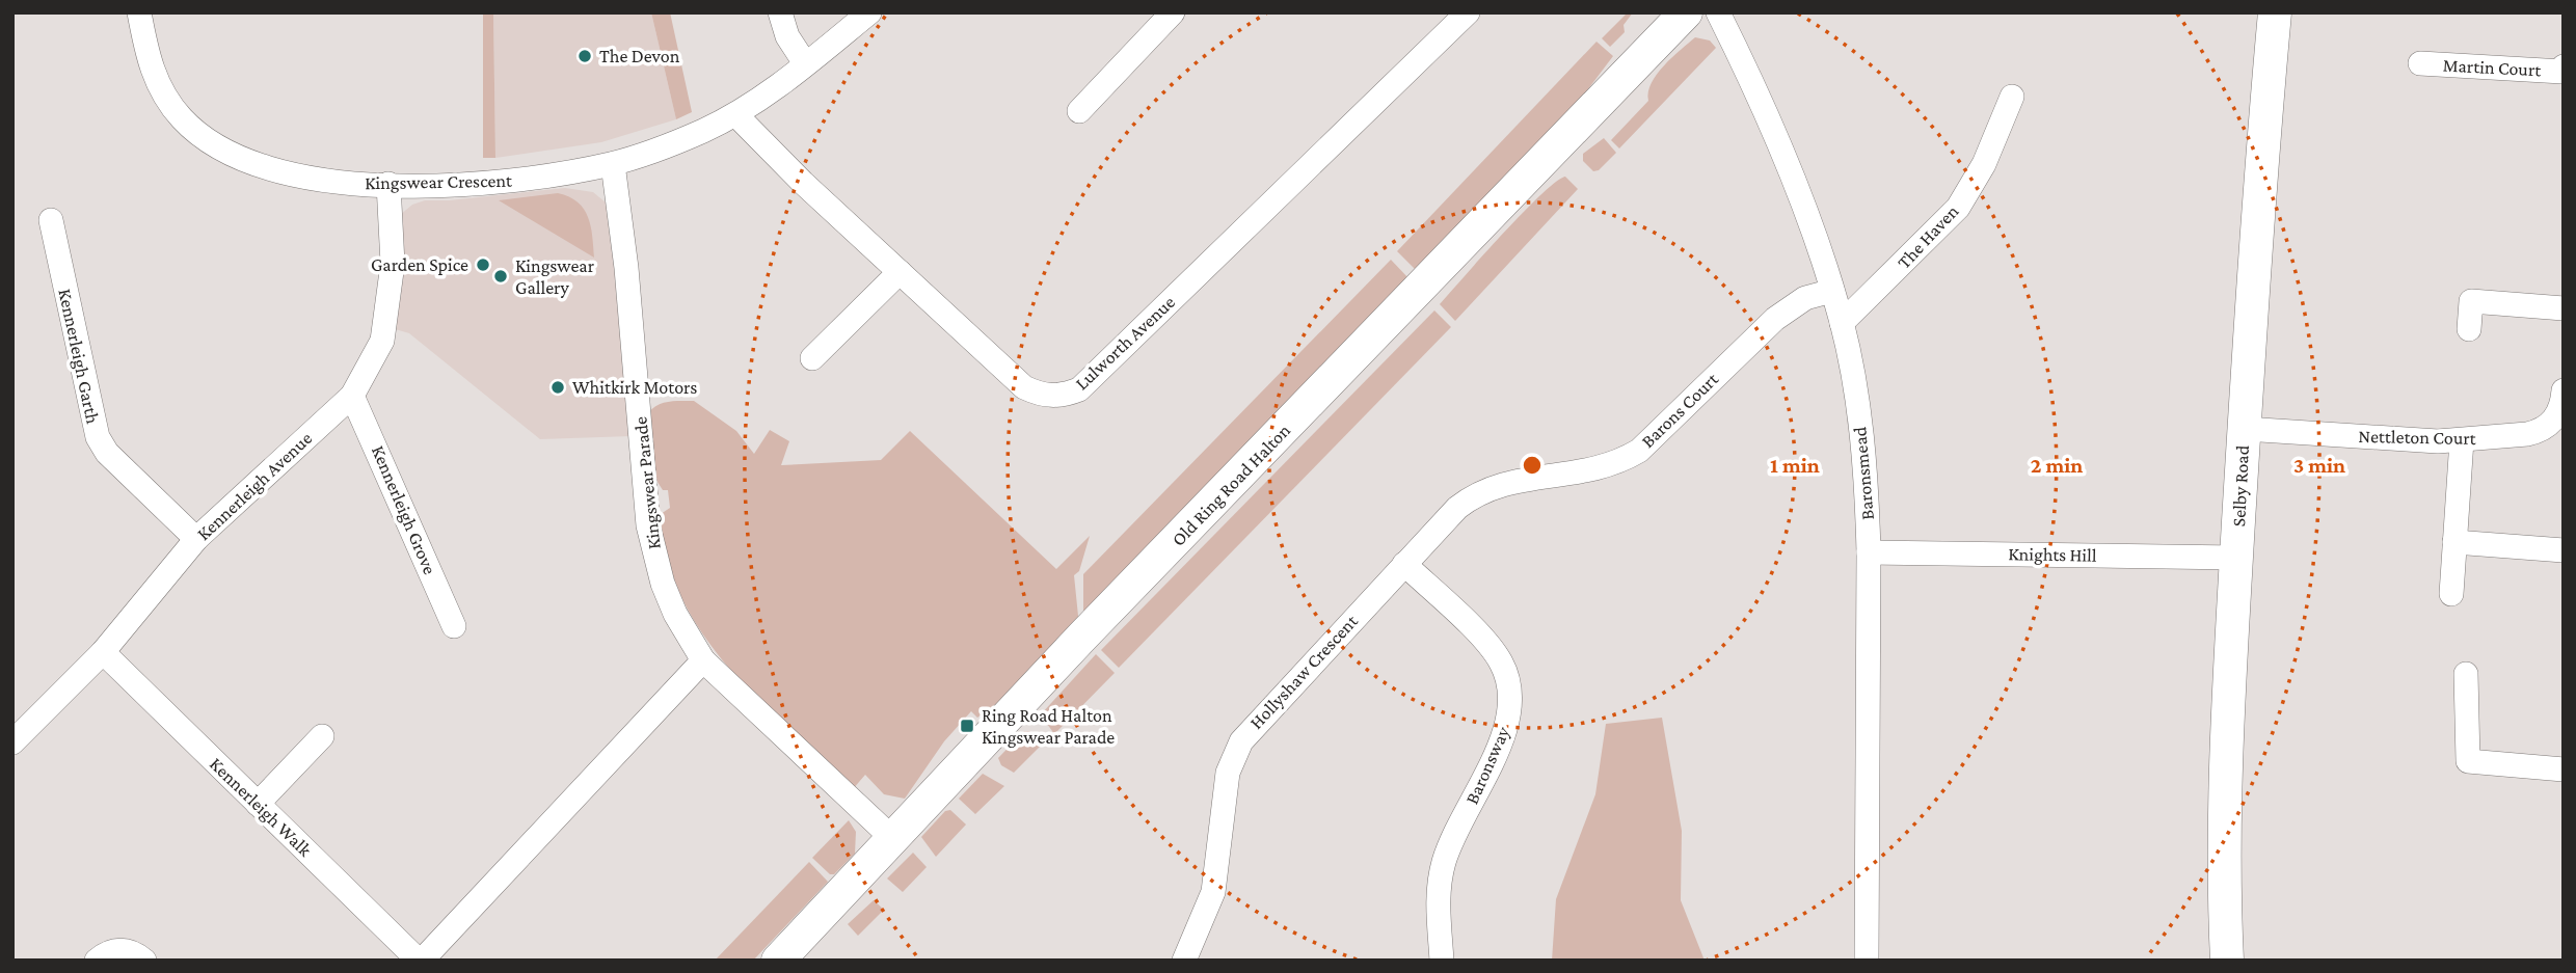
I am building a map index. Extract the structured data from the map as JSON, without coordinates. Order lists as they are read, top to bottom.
{
  "streets": {
    "main road": ["Old Ring Road Halton", "Selby Road"],
    "street": [
      "Martin Court",
      "Kingswear Crescent",
      "The Haven",
      "Lulworth Avenue",
      "Kennerleigh Garth",
      "Barons Court",
      "Nettleton Court",
      "Baronsmead",
      "Kingswear Parade",
      "Kennerleigh Avenue",
      "Kennerleigh Grove",
      "Knights Hill",
      "Hollyshaw Crescent",
      "Baronsway",
      "Kennerleigh Walk"
    ]
  },
  "crossings": [
    ["Kingswear Crescent", "Lulworth Avenue"],
    ["Kingswear Crescent", "Kingswear Parade"],
    ["Kingswear Crescent", "Kennerleigh Avenue"],
    ["The Haven", "Baronsmead"],
    ["Kennerleigh Garth", "Kennerleigh Avenue"],
    ["Barons Court", "Baronsmead"],
    ["Barons Court", "Hollyshaw Crescent"],
    ["Barons Court", "Baronsway"],
    ["Nettleton Court", "Selby Road"],
    ["Baronsmead", "Knights Hill"],
    ["Kingswear Parade", "Old Ring Road Halton"],
    ["Kingswear Parade", "Kennerleigh Walk"],
    ["Kennerleigh Avenue", "Kennerleigh Grove"],
    ["Kennerleigh Avenue", "Kennerleigh Walk"],
    ["Selby Road", "Knights Hill"],
    ["Hollyshaw Crescent", "Baronsway"]
  ],
  "places": {
    "other": [
      "The Devon",
      "Garden Spice",
      "Kingswear Gallery",
      "Whitkirk Motors"
    ],
    "transit": ["Ring Road Halton Kingswear Parade"]
  },
  "rings": ["1 min", "2 min", "3 min"]
}
